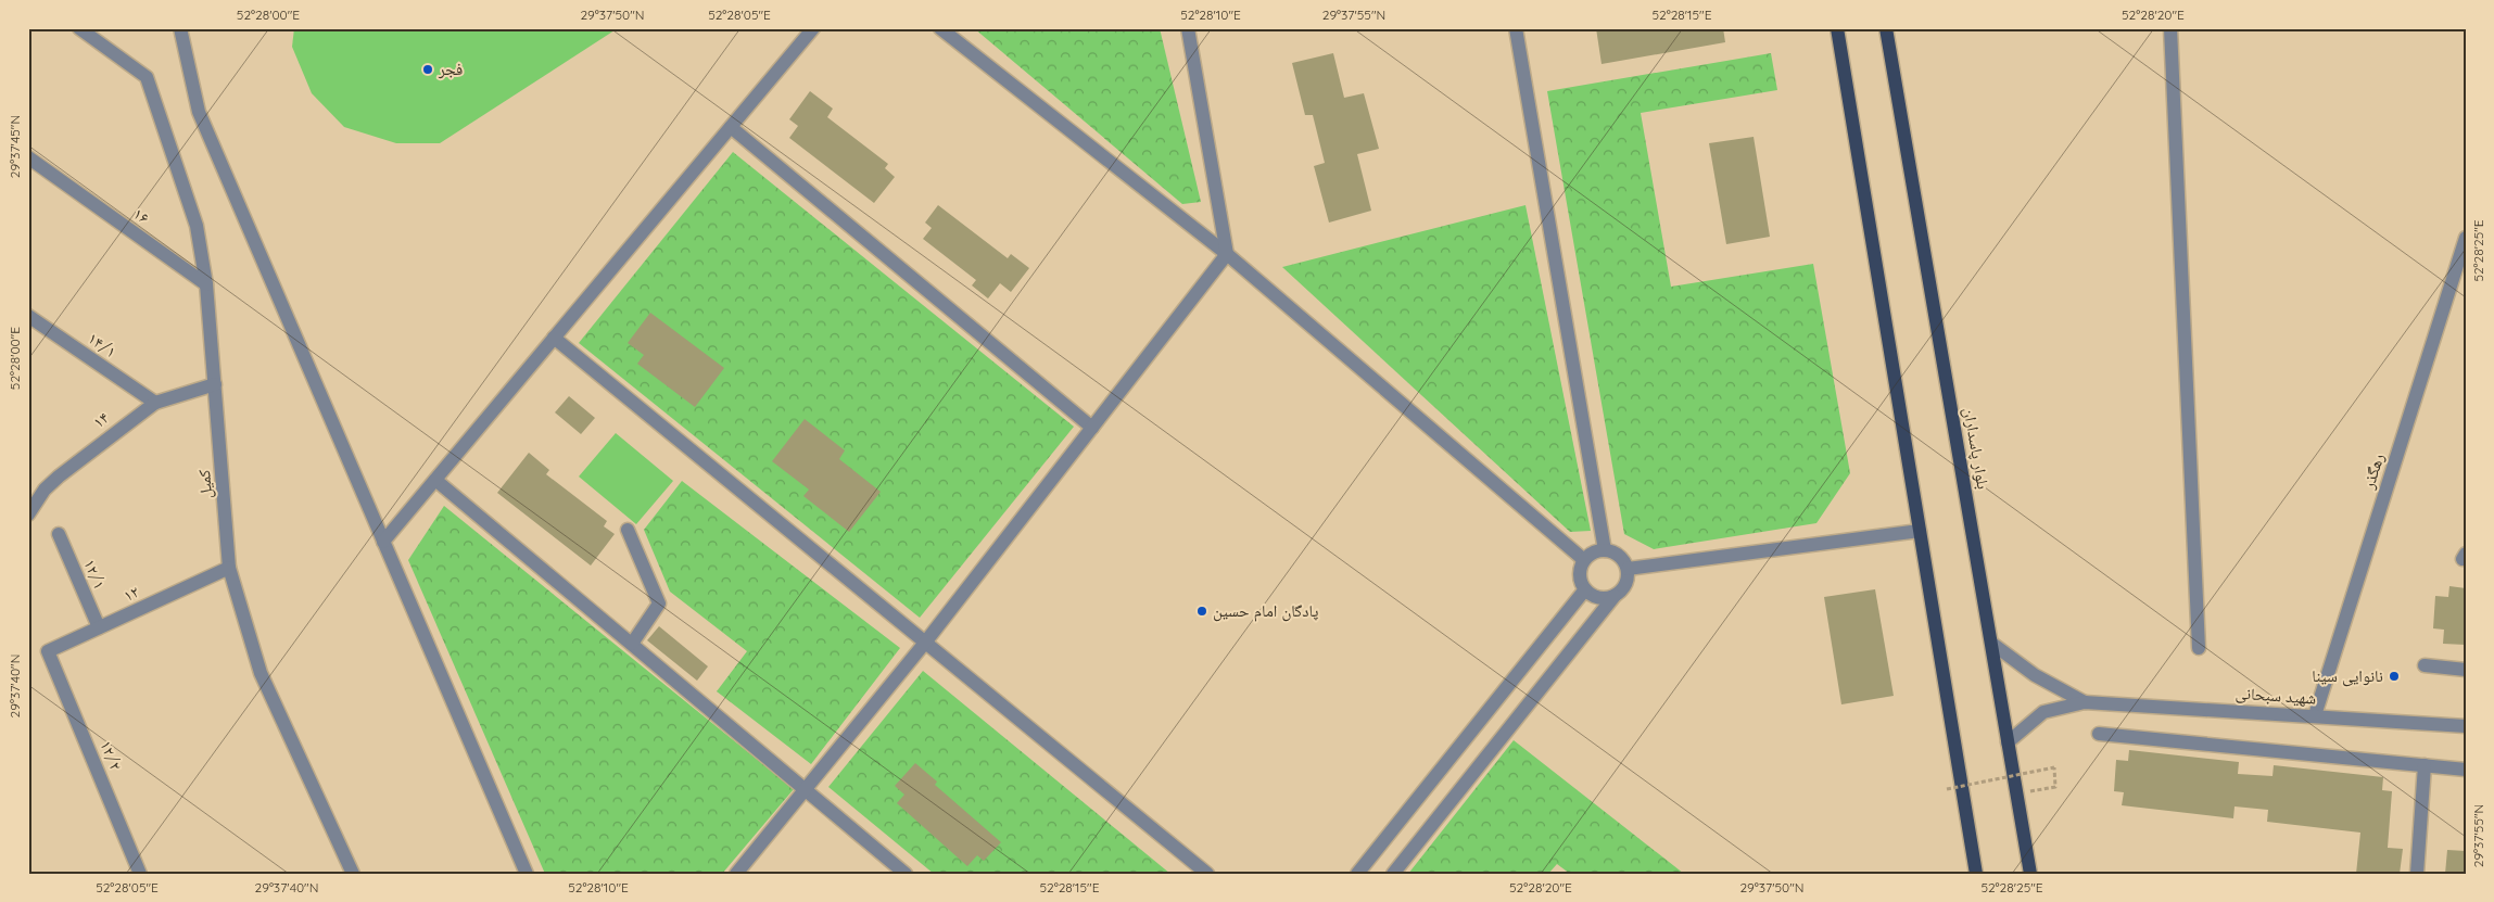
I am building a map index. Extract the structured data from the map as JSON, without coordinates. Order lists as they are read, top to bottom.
{
  "streets": {
    "main road": ["بلوار پاسداران"],
    "street": [
      "۱۶",
      "۱۴/۱",
      "۱۴",
      "رهگذر",
      "کمیل",
      "۱۲/۱",
      "۱۲",
      "شهید سبحانی",
      "۱۲/۲"
    ]
  },
  "crossings": [
    ["۱۶", "کمیل"],
    ["۱۴/۱", "۱۴"],
    ["۱۴", "کمیل"],
    ["رهگذر", "شهید سبحانی"],
    ["کمیل", "۱۲"],
    ["۱۲/۱", "۱۲"],
    ["۱۲", "۱۲/۲"]
  ],
  "places": ["فجر", "پادگان امام حسین", "نانوایی سینا"],
  "coordinates": [
    "52°28'00\"E",
    "29°37'50\"N",
    "52°28'05\"E",
    "52°28'10\"E",
    "29°37'55\"N",
    "52°28'15\"E",
    "52°28'20\"E",
    "29°37'45\"N",
    "52°28'25\"E",
    "29°37'40\"N"
  ]
}
